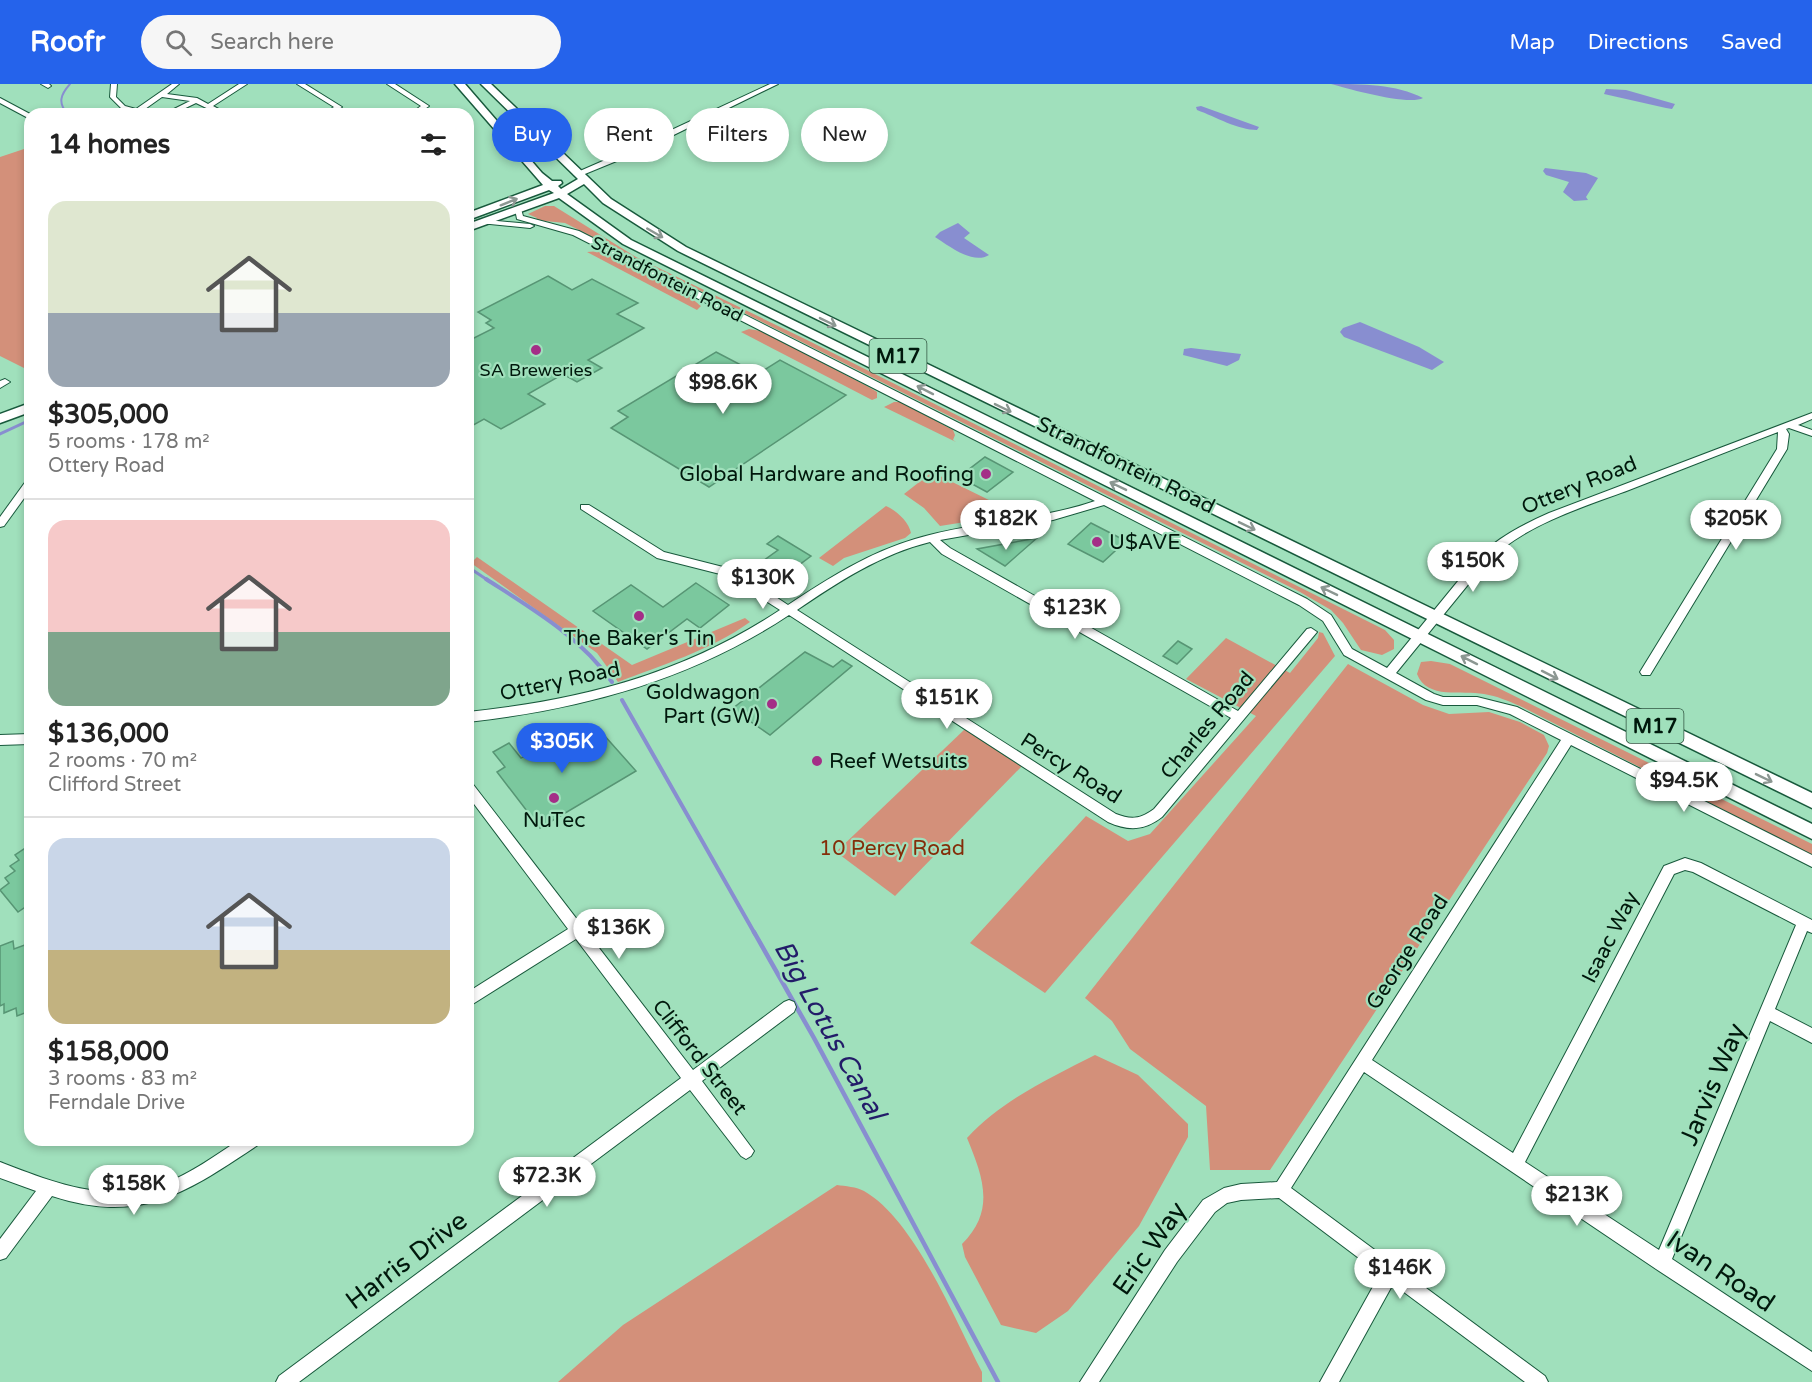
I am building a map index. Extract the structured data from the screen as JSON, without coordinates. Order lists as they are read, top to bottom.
{
  "streets": {
    "main road": ["Strandfontein Road", "M17"],
    "street": [
      "Ottery Road",
      "Charles Road",
      "Percy Road",
      "Isaac Way",
      "George Road",
      "Clifford Street",
      "Jarvis Way",
      "Eric Way",
      "Harris Drive",
      "Ivan Road"
    ]
  },
  "crossings": [
    ["Strandfontein Road", "Ottery Road"],
    ["Ottery Road", "Percy Road"],
    ["Charles Road", "Percy Road"],
    ["Isaac Way", "Jarvis Way"],
    ["Isaac Way", "Ivan Road"],
    ["George Road", "Eric Way"],
    ["George Road", "Ivan Road"],
    ["Clifford Street", "Harris Drive"],
    ["Jarvis Way", "Ivan Road"]
  ],
  "water": ["Big Lotus Canal"],
  "parks": ["10 Percy Road"],
  "places": [
    "SA Breweries",
    "Global Hardware and Roofing",
    "U$AVE",
    "The Baker's Tin",
    "Goldwagon Part (GW)",
    "Reef Wetsuits",
    "NuTec"
  ],
  "page": {
    "header": "Roofr",
    "search": "Search here",
    "nav": ["Map", "Directions", "Saved"],
    "chip": [
      "Buy",
      "Rent",
      "Filters",
      "New"
    ],
    "heading": "14 homes",
    "list": [
      {
        "name": "$305,000",
        "note": "5 rooms · 178 m² · Ottery Road"
      },
      {
        "name": "$136,000",
        "note": "2 rooms · 70 m² · Clifford Street"
      },
      {
        "name": "$158,000",
        "note": "3 rooms · 83 m² · Ferndale Drive"
      }
    ],
    "price": [
      "$98.6K",
      "$182K",
      "$205K",
      "$150K",
      "$130K",
      "$123K",
      "$151K",
      "$305K",
      "$94.5K",
      "$136K",
      "$72.3K",
      "$158K",
      "$213K",
      "$146K"
    ]
  }
}
